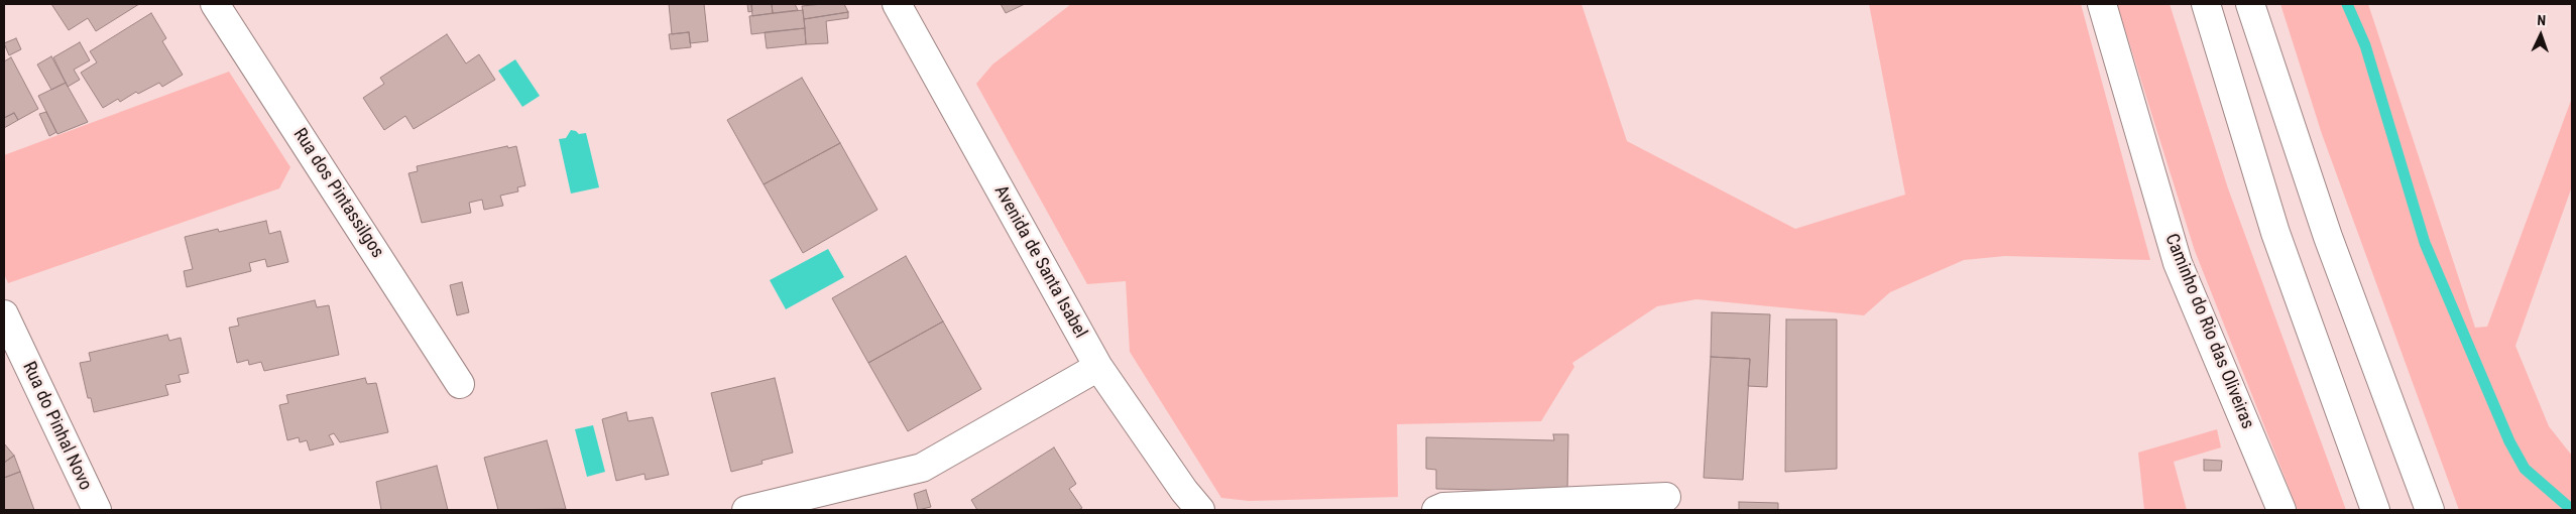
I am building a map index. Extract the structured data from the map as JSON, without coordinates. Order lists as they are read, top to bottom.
{
  "streets": {
    "street": [
      "Rua dos Pintassilgos",
      "Avenida de Santa Isabel",
      "Caminho do Rio das Oliveiras",
      "Rua do Pinhal Novo"
    ]
  },
  "north": "top"
}
